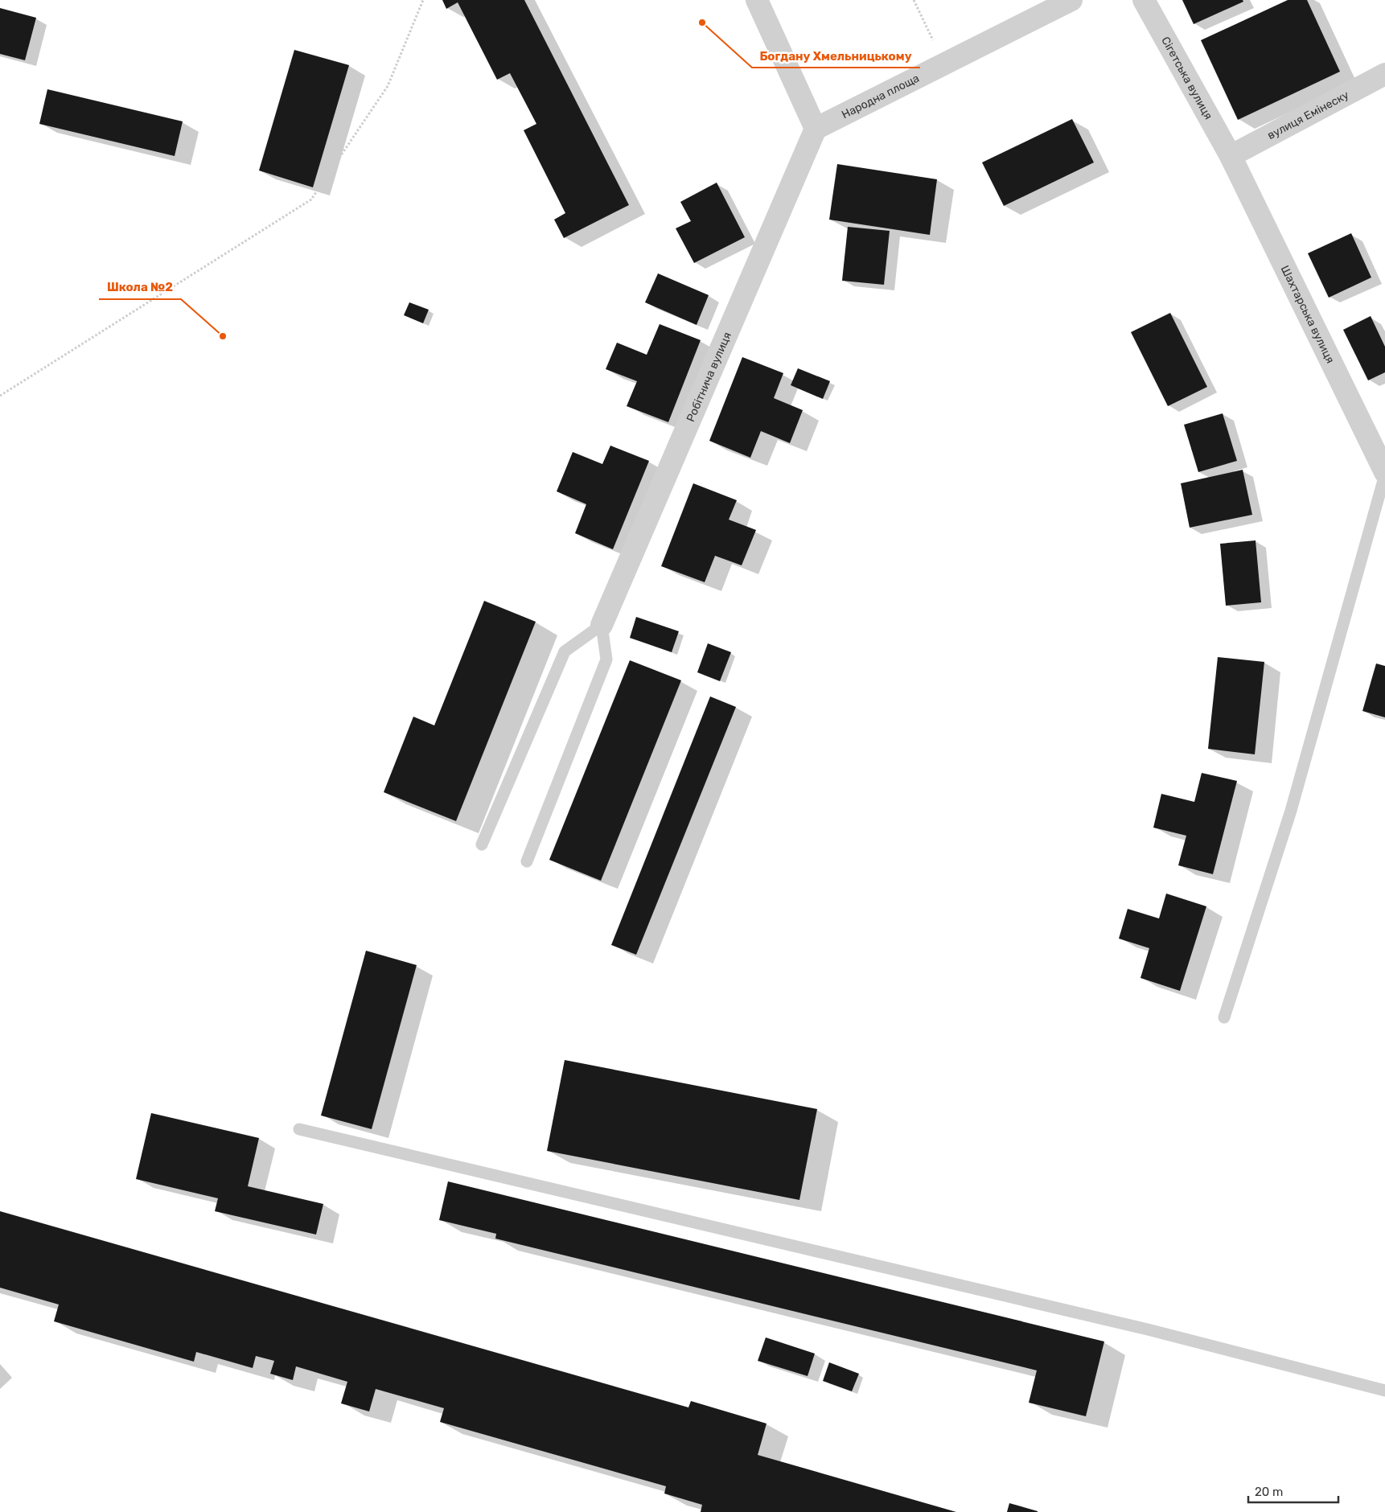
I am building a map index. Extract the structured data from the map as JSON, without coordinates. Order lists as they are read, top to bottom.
{
  "streets": {
    "street": [
      "Сігетська вулиця",
      "Народна площа",
      "вулиця Емінеску",
      "Шахтарська вулиця",
      "Робітнича вулиця"
    ]
  },
  "crossings": [
    ["Сігетська вулиця", "вулиця Емінеску"],
    ["Сігетська вулиця", "Шахтарська вулиця"],
    ["Народна площа", "Робітнича вулиця"],
    ["вулиця Емінеску", "Шахтарська вулиця"]
  ],
  "places": ["Богдану Хмельницькому", "Школа №2"],
  "scale_bar": "20 m"
}
